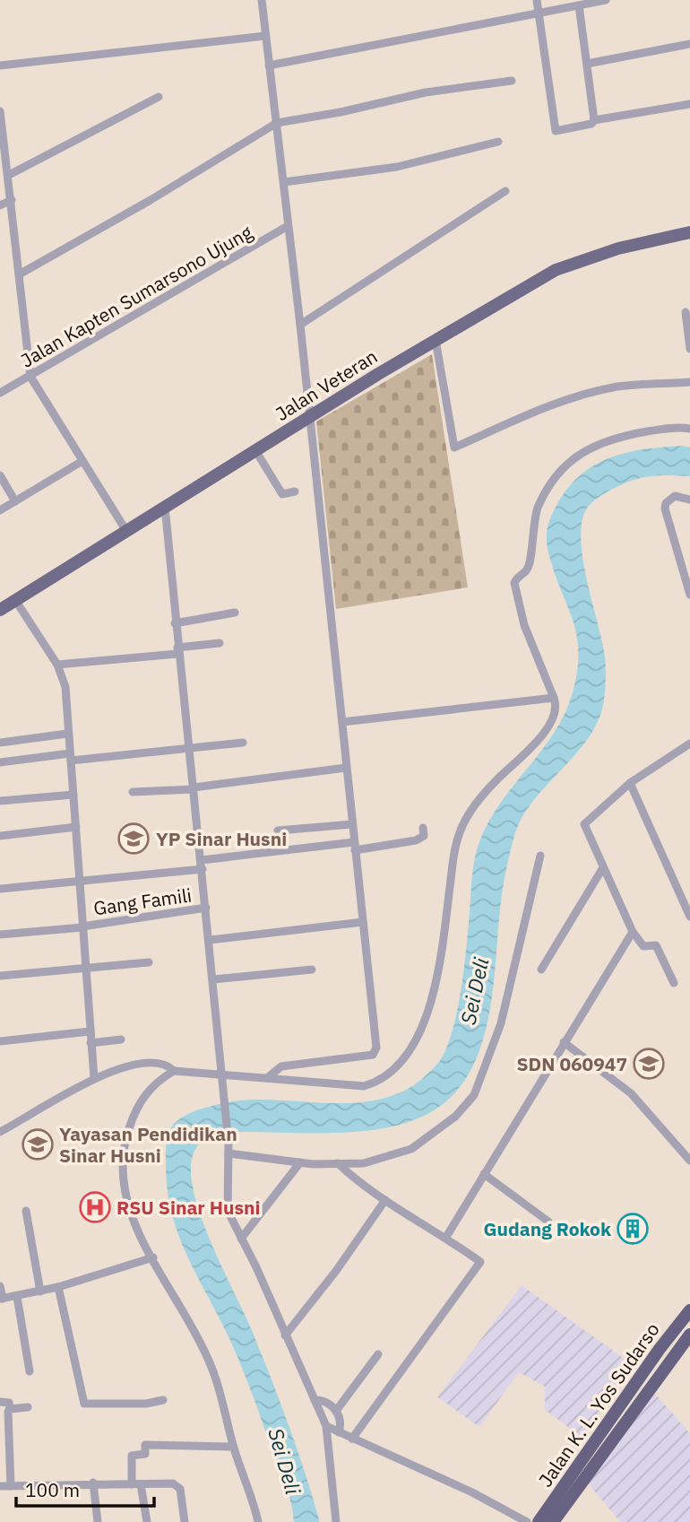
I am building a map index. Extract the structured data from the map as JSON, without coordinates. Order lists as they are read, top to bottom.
{
  "streets": {
    "highway": ["Jalan K. L. Yos Sudarso"],
    "main road": ["Jalan Veteran"],
    "street": ["Jalan Kapten Sumarsono Ujung", "Gang Famili"]
  },
  "water": ["Sei Deli"],
  "places": {
    "school or university": ["YP Sinar Husni", "SDN 060947", "Yayasan Pendidikan Sinar Husni"],
    "hospital": ["RSU Sinar Husni"],
    "building": ["Gudang Rokok"]
  },
  "scale_bar": "100 m"
}
